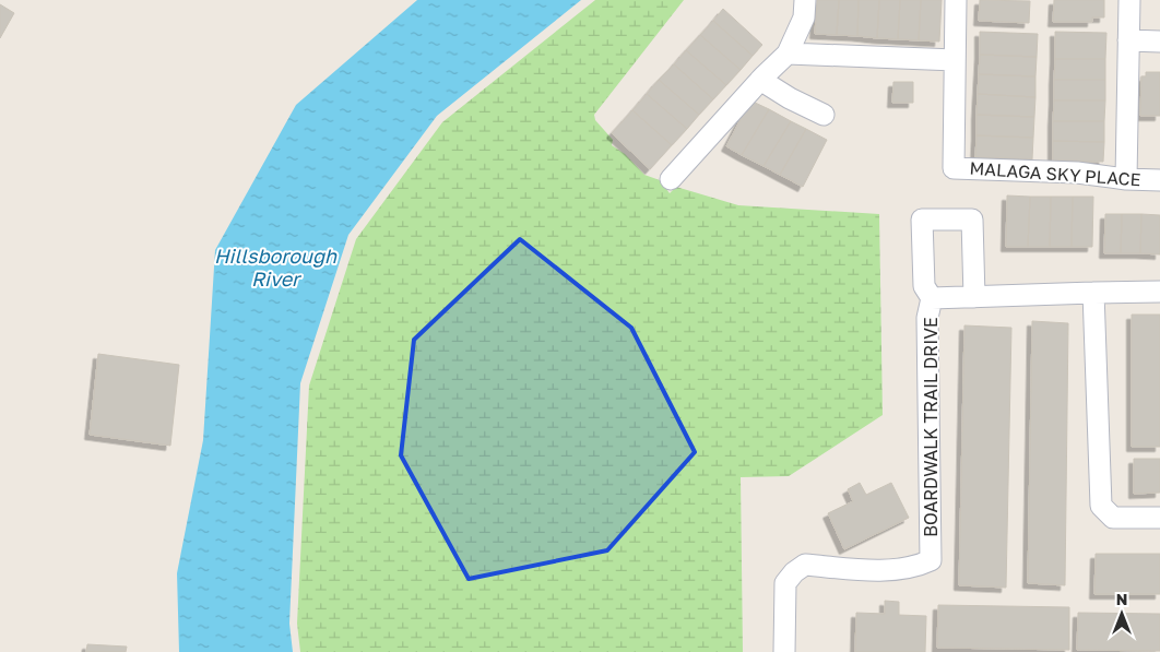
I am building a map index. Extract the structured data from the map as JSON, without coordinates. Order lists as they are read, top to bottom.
{
  "streets": {
    "street": ["MALAGA SKY PLACE", "BOARDWALK TRAIL DRIVE"]
  },
  "water": ["Hillsborough River"],
  "north": "top"
}
